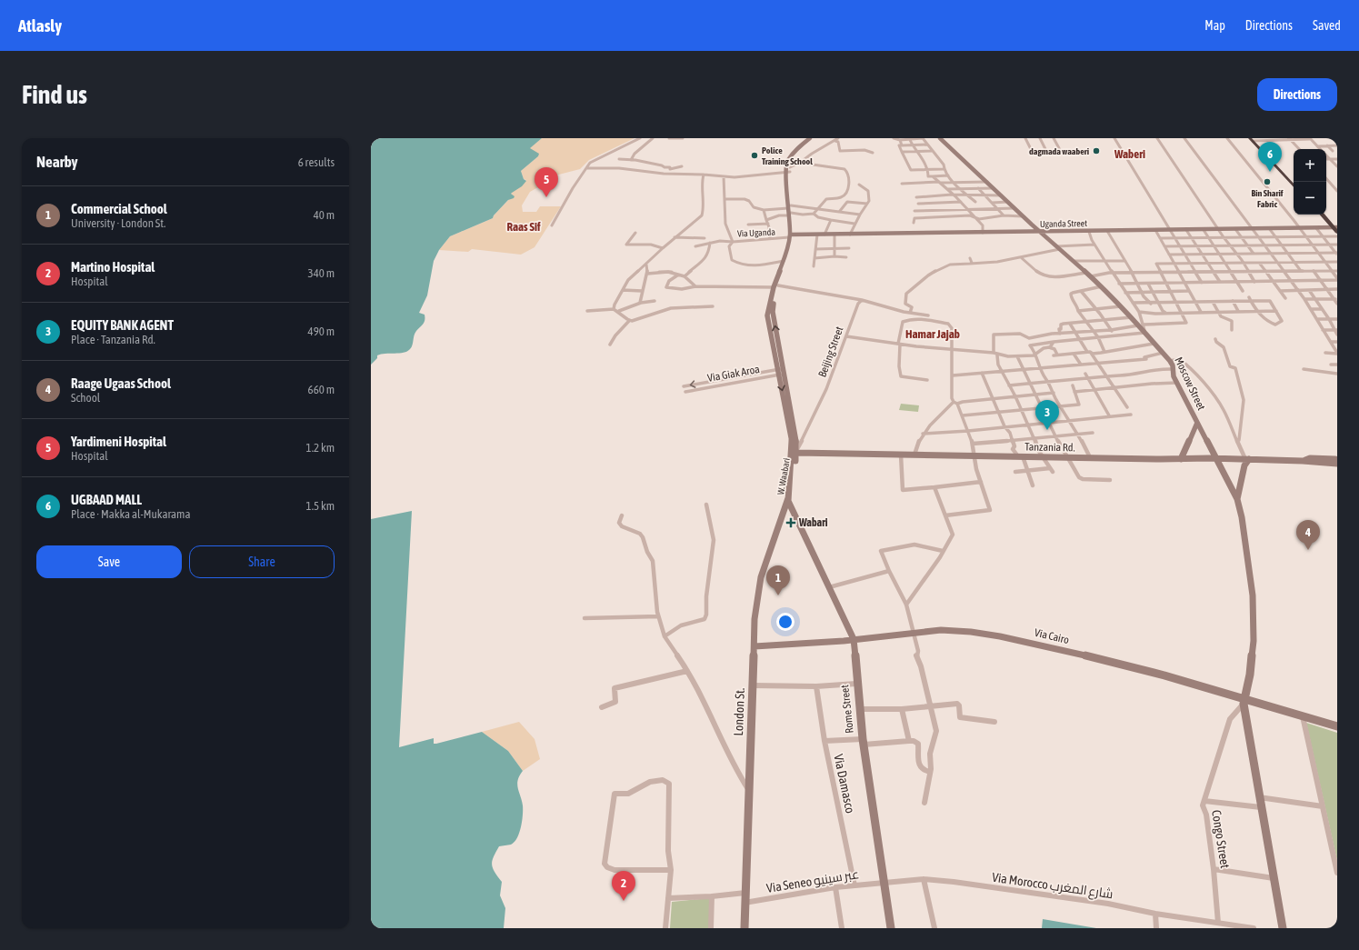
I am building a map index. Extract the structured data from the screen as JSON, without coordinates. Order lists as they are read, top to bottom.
{
  "streets": {
    "main road": [
      "Uganda Street",
      "Moscow Street",
      "Tanzania Rd.",
      "W. Waabari",
      "Via Cairo",
      "Rome Street",
      "London St."
    ],
    "street": [
      "Via Uganda",
      "Beijing Street",
      "Via Giak Aroa",
      "Via Damasco",
      "Congo Street",
      "Via Seneo عبر سينيو",
      "Via Morocco شارع المغرب"
    ]
  },
  "crossings": [
    ["Uganda Street", "Via Uganda"],
    ["Uganda Street", "W. Waabari"],
    ["Via Uganda", "W. Waabari"],
    ["Beijing Street", "Tanzania Rd."],
    ["Beijing Street", "W. Waabari"],
    ["Via Giak Aroa", "W. Waabari"],
    ["Moscow Street", "Via Cairo"],
    ["Moscow Street", "Congo Street"],
    ["Tanzania Rd.", "W. Waabari"],
    ["W. Waabari", "Rome Street"],
    ["W. Waabari", "London St."],
    ["Via Cairo", "Rome Street"],
    ["Via Cairo", "London St."],
    ["Via Cairo", "Congo Street"],
    ["Rome Street", "London St."],
    ["Rome Street", "Via Seneo عبر سينيو"],
    ["Rome Street", "Via Morocco شارع المغرب"],
    ["London St.", "Via Seneo عبر سينيو"],
    ["Via Damasco", "Via Seneo عبر سينيو"],
    ["Congo Street", "Via Morocco شارع المغرب"],
    ["Via Seneo عبر سينيو", "Via Morocco شارع المغرب"]
  ],
  "districts": ["Waberi", "Raas Sif", "Hamar Jajab"],
  "places": {
    "other": ["dagmada waaberi", "Police Training School", "Bin Sharif Fabric"],
    "health": ["Wabari"]
  },
  "page": {
    "header": "Atlasly",
    "nav": ["Map", "Directions", "Saved"],
    "buttons": [
      "Directions",
      ["Save", "Share"]
    ],
    "title": "Find us",
    "heading": ["Nearby", "6 results"],
    "pins": [
      "6",
      "5",
      "3",
      "4",
      "1",
      "2"
    ],
    "map_buttons": ["+", "−"],
    "list": [
      {
        "mark": "1",
        "name": "Commercial School",
        "note": "University · London St.",
        "value": "40 m"
      },
      {
        "mark": "2",
        "name": "Martino Hospital",
        "note": "Hospital",
        "value": "340 m"
      },
      {
        "mark": "3",
        "name": "EQUITY BANK AGENT",
        "note": "Place · Tanzania Rd.",
        "value": "490 m"
      },
      {
        "mark": "4",
        "name": "Raage Ugaas School",
        "note": "School",
        "value": "660 m"
      },
      {
        "mark": "5",
        "name": "Yardimeni Hospital",
        "note": "Hospital",
        "value": "1.2 km"
      },
      {
        "mark": "6",
        "name": "UGBAAD MALL",
        "note": "Place · Makka al-Mukarama",
        "value": "1.5 km"
      }
    ]
  }
}
